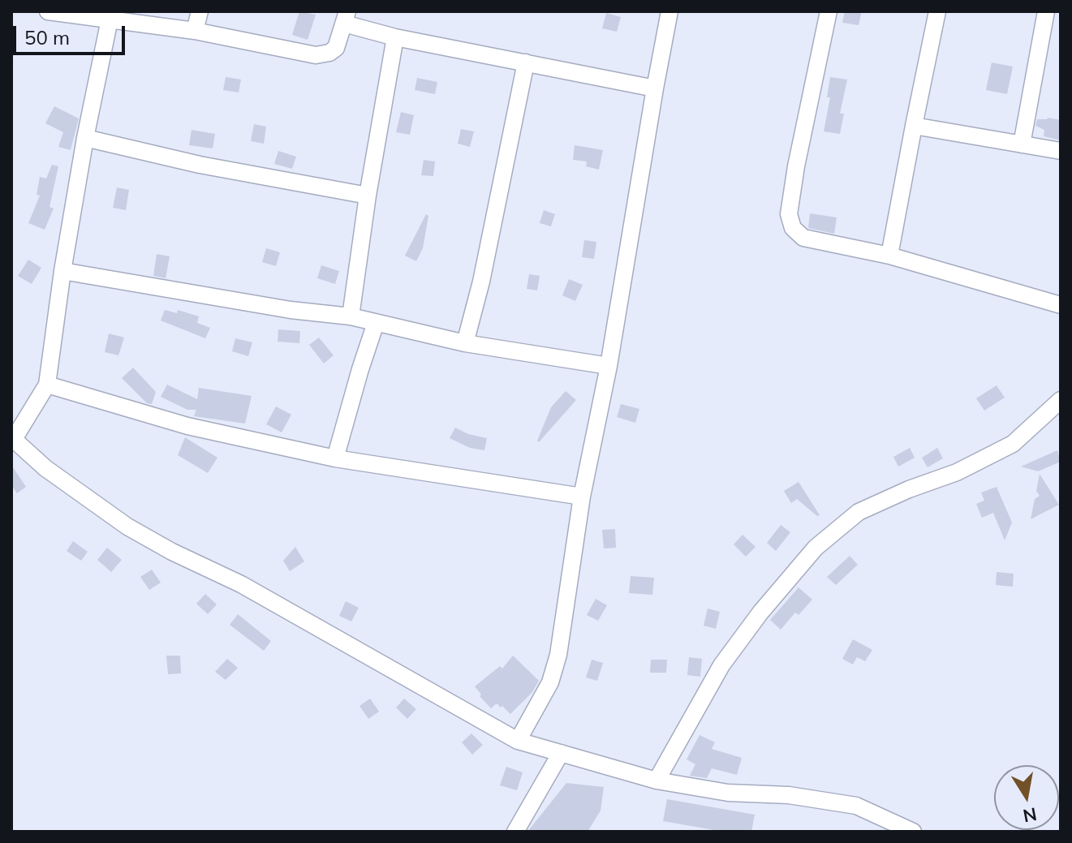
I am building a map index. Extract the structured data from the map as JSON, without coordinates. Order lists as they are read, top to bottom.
{
  "scale_bar": "50 m",
  "north": "bottom"
}
